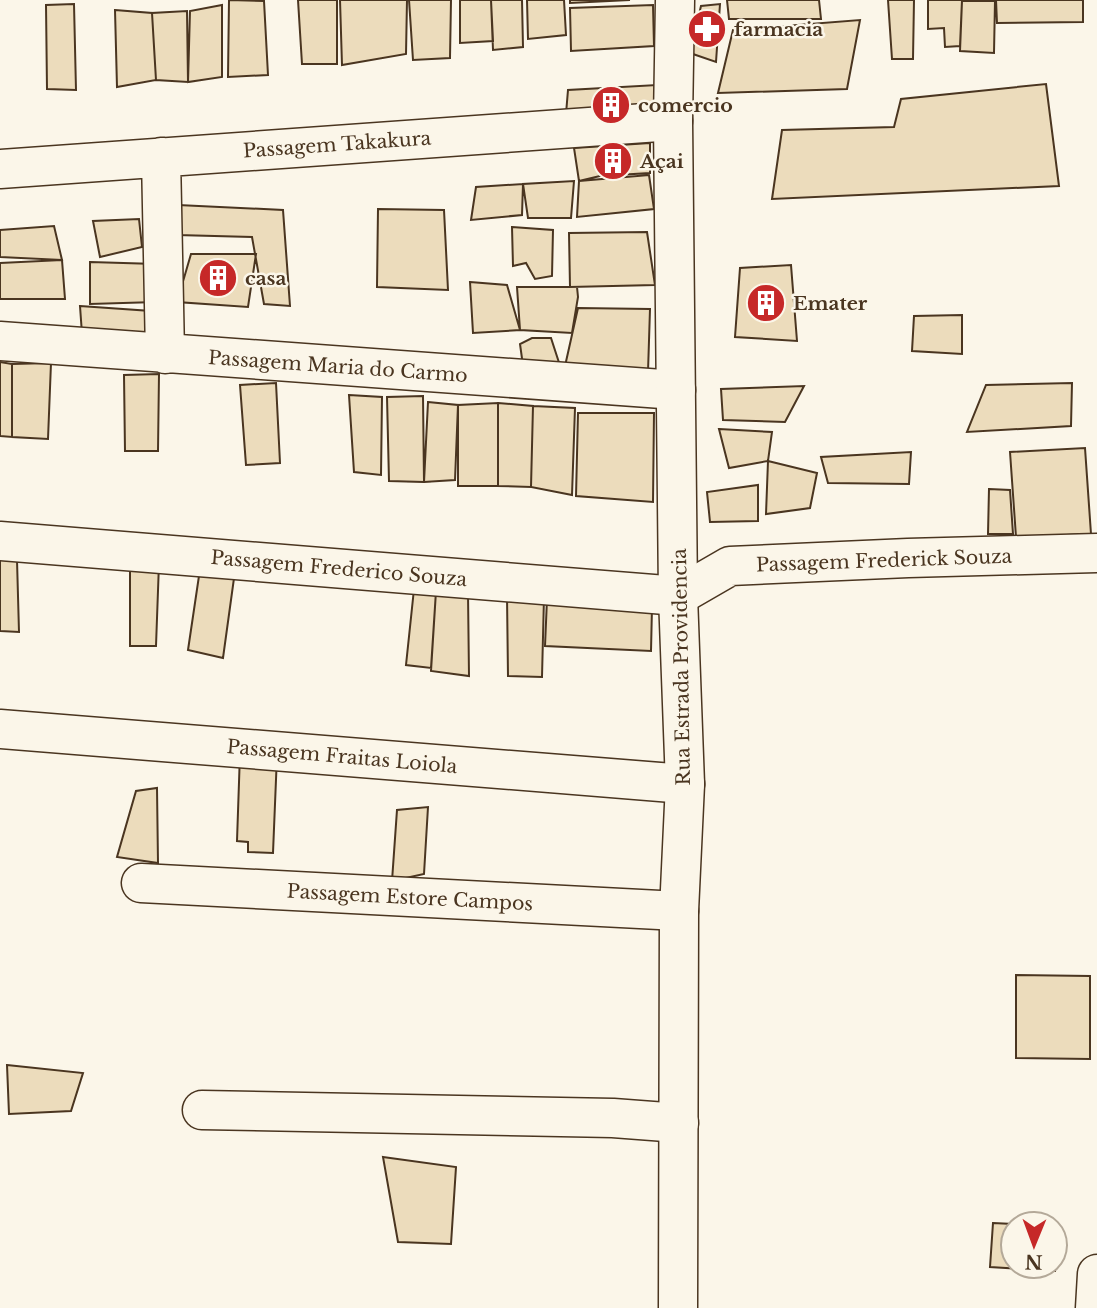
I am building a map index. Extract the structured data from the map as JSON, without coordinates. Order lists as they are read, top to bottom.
{
  "streets": {
    "street": [
      "Passagem Takakura",
      "Passagem Maria do Carmo",
      "Passagem Frederick Souza",
      "Passagem Frederico Souza",
      "Rua Estrada Providencia",
      "Passagem Fraitas Loiola",
      "Passagem Estore Campos"
    ]
  },
  "crossings": [
    ["Passagem Takakura", "Rua Estrada Providencia"],
    ["Passagem Maria do Carmo", "Rua Estrada Providencia"],
    ["Passagem Frederick Souza", "Passagem Frederico Souza"],
    ["Passagem Frederick Souza", "Rua Estrada Providencia"],
    ["Passagem Frederico Souza", "Rua Estrada Providencia"],
    ["Rua Estrada Providencia", "Passagem Fraitas Loiola"],
    ["Rua Estrada Providencia", "Passagem Estore Campos"]
  ],
  "places": {
    "pharmacy": ["farmacia"],
    "building": [
      "comercio",
      "Açai",
      "casa",
      "Emater"
    ]
  },
  "north": "bottom"
}
